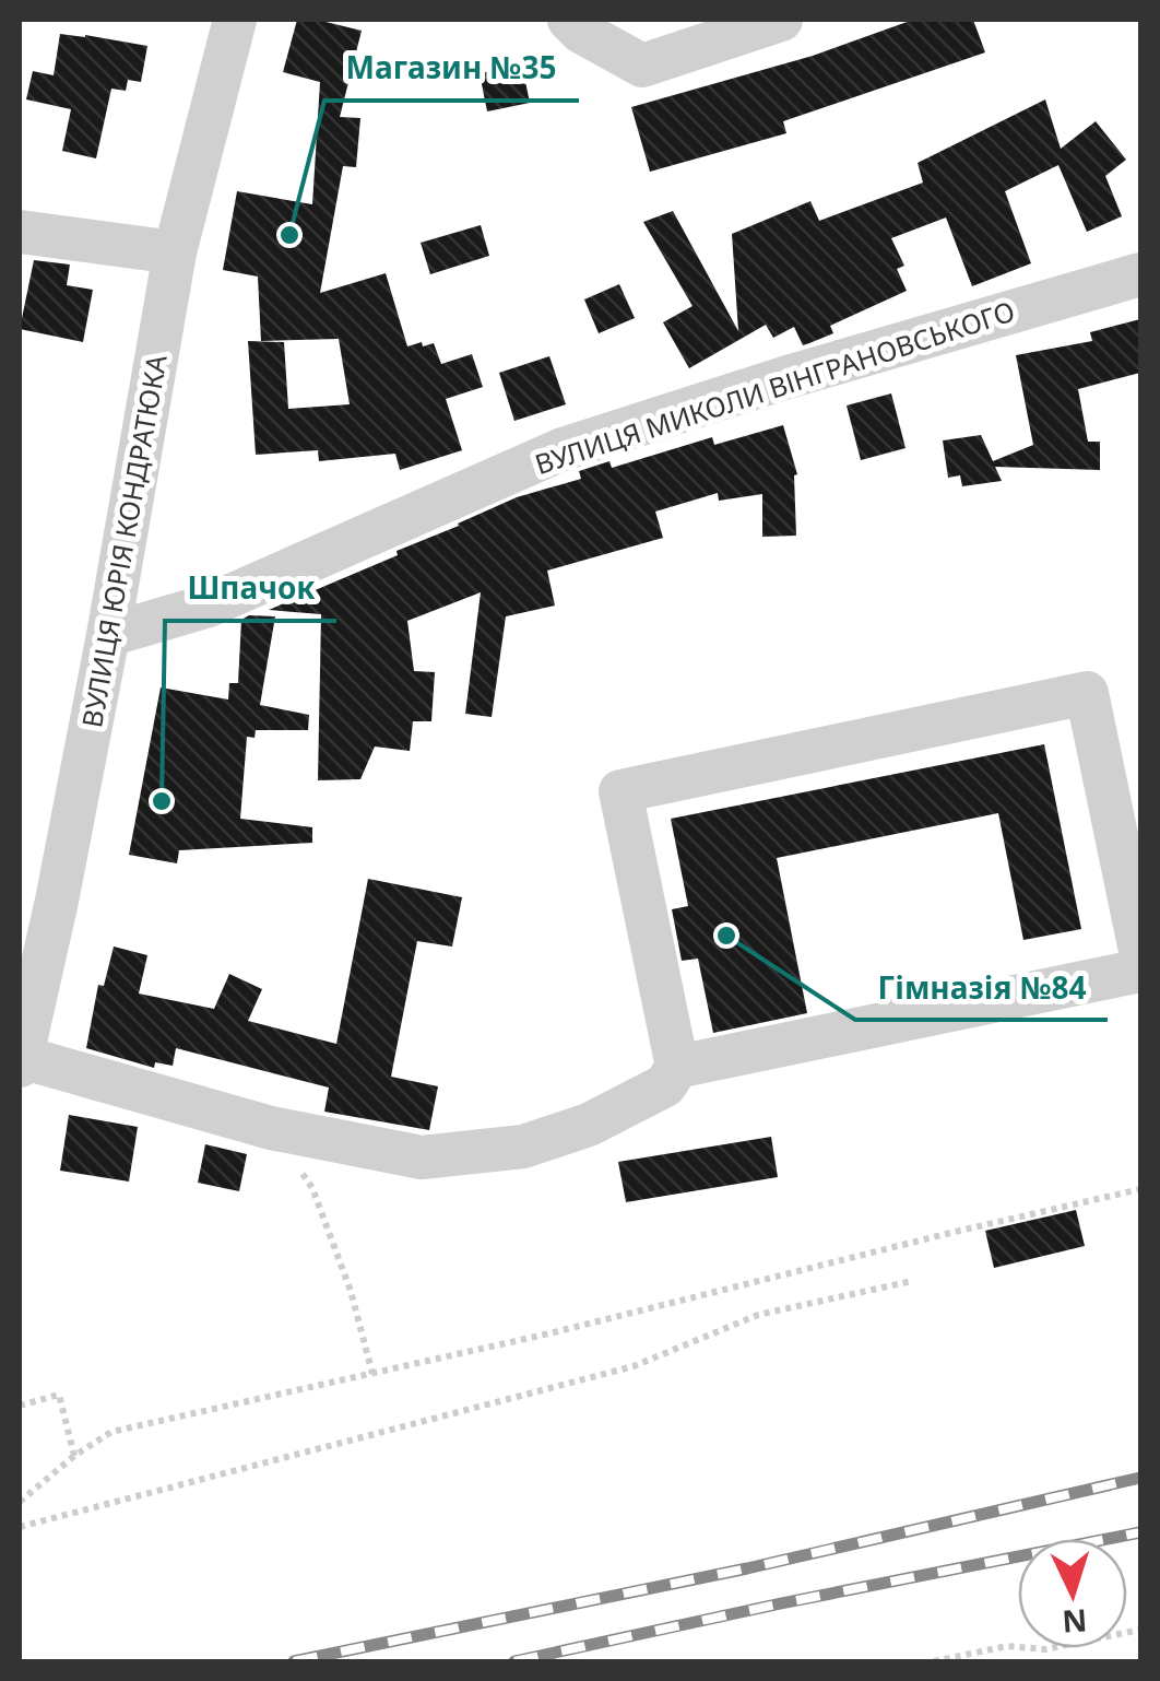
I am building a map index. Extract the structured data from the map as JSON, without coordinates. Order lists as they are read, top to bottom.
{
  "streets": {
    "street": ["ВУЛИЦЯ МИКОЛИ ВІНГРАНОВСЬКОГО", "ВУЛИЦЯ ЮРІЯ КОНДРАТЮКА"]
  },
  "crossings": [
    ["ВУЛИЦЯ МИКОЛИ ВІНГРАНОВСЬКОГО", "ВУЛИЦЯ ЮРІЯ КОНДРАТЮКА"]
  ],
  "places": ["Магазин №35", "Шпачок", "Гімназія №84"],
  "north": "bottom"
}
